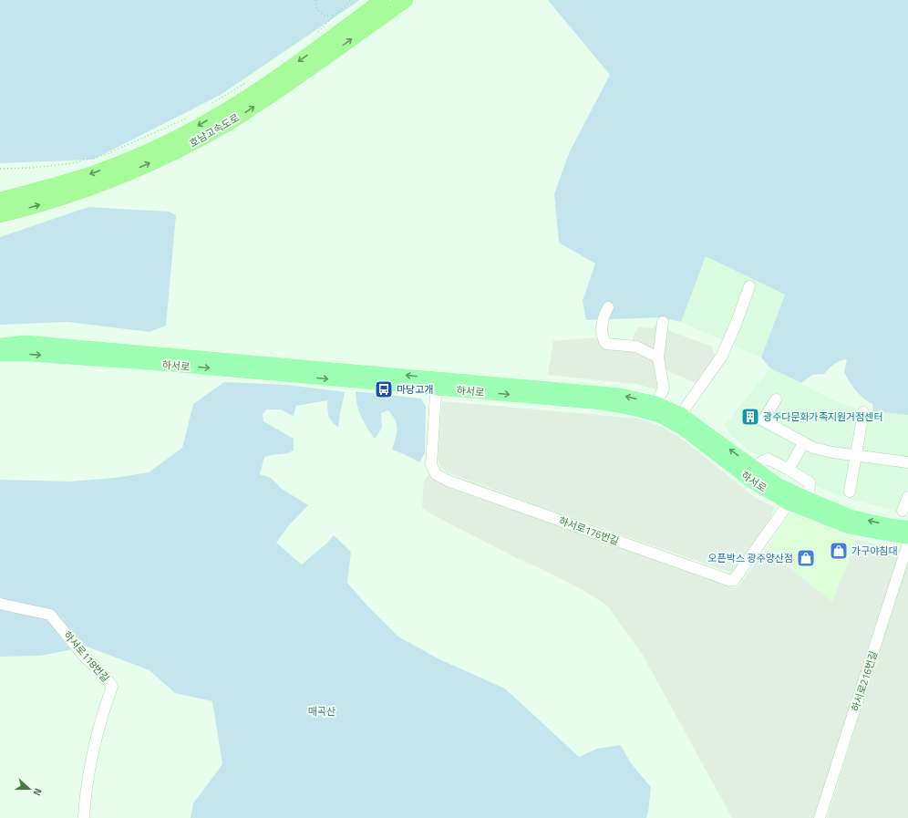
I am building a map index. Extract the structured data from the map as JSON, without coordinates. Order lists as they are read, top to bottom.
{
  "streets": {
    "highway": ["호남고속도로"],
    "main road": ["하서로"],
    "street": ["하서로176번길", "하서로118번길", "하서로216번길"]
  },
  "crossings": [
    ["하서로", "하서로176번길"]
  ],
  "parks": ["매곡산"],
  "places": {
    "bus stop": ["마당고개"],
    "building": ["광주다문화가족지원거점센터"],
    "shop": ["가구야침대", "오픈박스 광주양산점"]
  },
  "north": "right"
}
